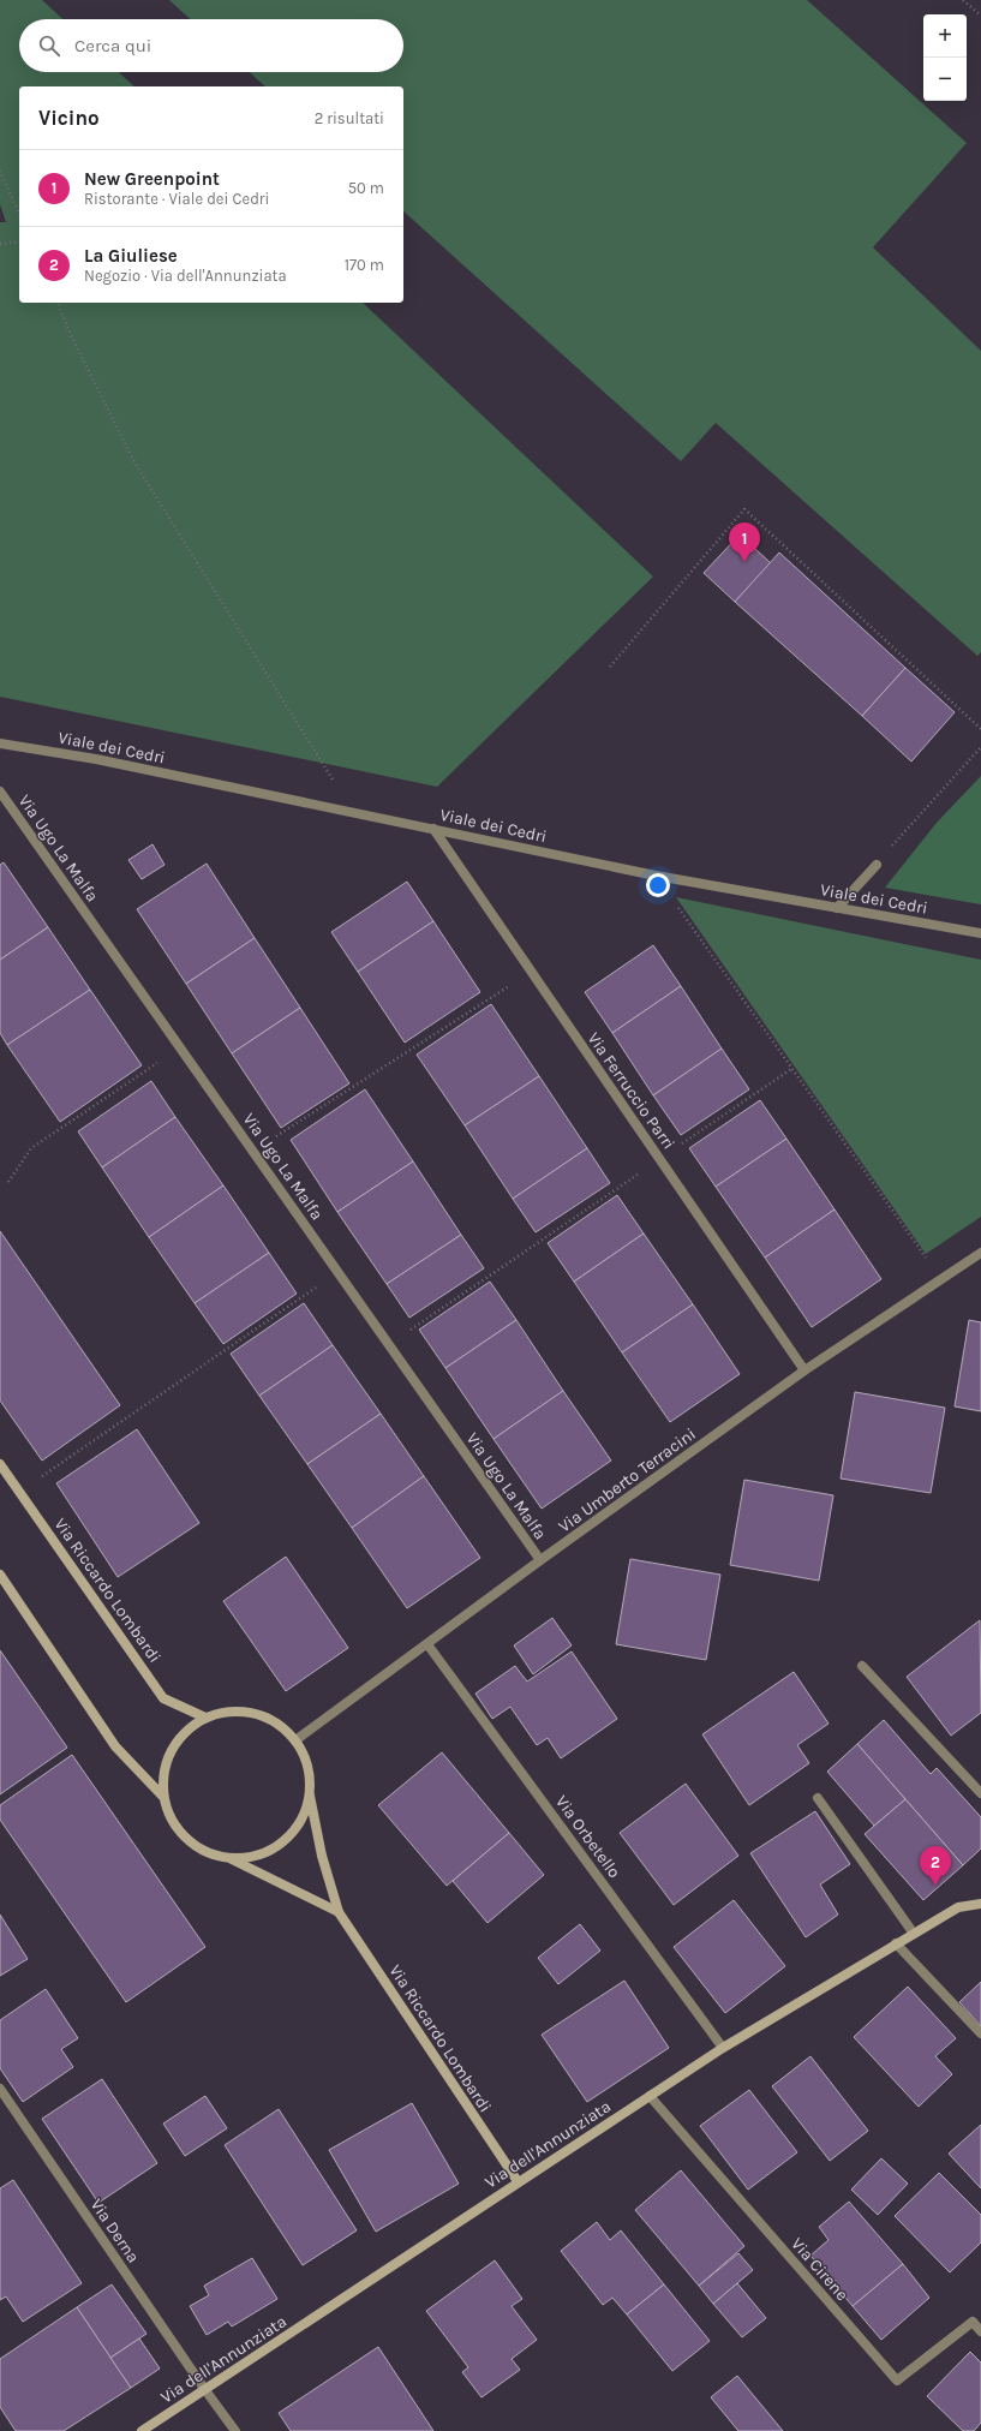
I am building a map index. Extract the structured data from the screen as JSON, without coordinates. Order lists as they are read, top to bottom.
{
  "streets": {
    "street": [
      "Viale dei Cedri",
      "Via Ugo La Malfa",
      "Via Ferruccio Parri",
      "Via Umberto Terracini",
      "Via Riccardo Lombardi",
      "Via Orbetello",
      "Via dell'Annunziata",
      "Via Derna",
      "Via Cirene"
    ]
  },
  "crossings": [
    ["Viale dei Cedri", "Via Ferruccio Parri"],
    ["Via Ugo La Malfa", "Via Umberto Terracini"],
    ["Via Ferruccio Parri", "Via Umberto Terracini"],
    ["Via Umberto Terracini", "Via Riccardo Lombardi"],
    ["Via Umberto Terracini", "Via Orbetello"],
    ["Via Riccardo Lombardi", "Via dell'Annunziata"],
    ["Via Orbetello", "Via dell'Annunziata"],
    ["Via dell'Annunziata", "Via Derna"],
    ["Via dell'Annunziata", "Via Cirene"]
  ],
  "page": {
    "map_buttons": ["+", "−"],
    "search": "Cerca qui",
    "heading": ["Vicino", "2 risultati"],
    "list": [
      {
        "mark": "1",
        "name": "New Greenpoint",
        "note": "Ristorante · Viale dei Cedri",
        "value": "50 m"
      },
      {
        "mark": "2",
        "name": "La Giuliese",
        "note": "Negozio · Via dell'Annunziata",
        "value": "170 m"
      }
    ],
    "pins": ["1", "2"]
  }
}
